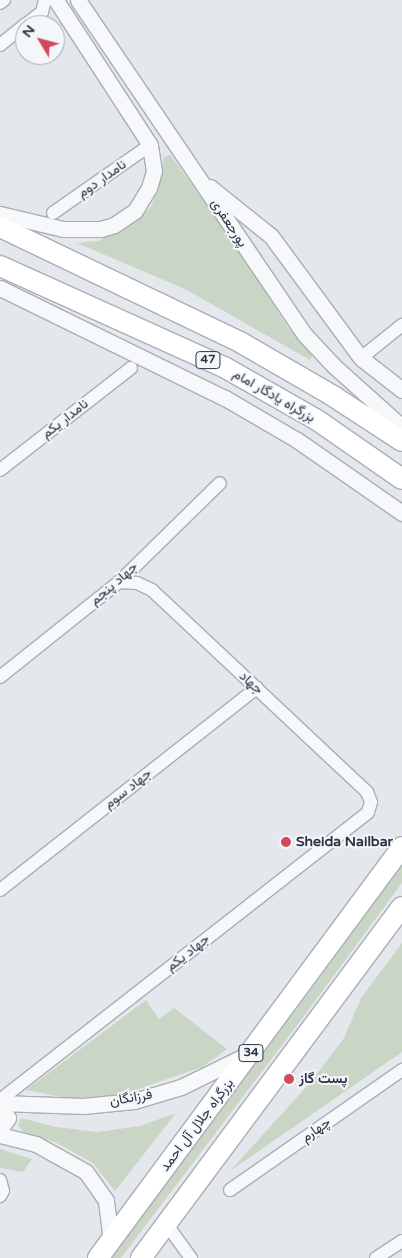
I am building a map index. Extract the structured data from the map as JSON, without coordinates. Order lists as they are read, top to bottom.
{
  "streets": {
    "highway": [
      "47",
      "بزرگراه یادگار امام",
      "34",
      "بزرگراه جلال آل احمد"
    ],
    "street": [
      "نامدار دوم",
      "پورجعفری",
      "نامدار یکم",
      "جهاد پنجم",
      "جهاد",
      "جهاد سوم",
      "جهاد یکم",
      "فرزانگان",
      "چهارم"
    ]
  },
  "crossings": [
    ["جهاد پنجم", "جهاد"],
    ["جهاد", "جهاد سوم"],
    ["جهاد", "جهاد یکم"],
    ["جهاد یکم", "فرزانگان"],
    ["فرزانگان", "بزرگراه جلال آل احمد"]
  ],
  "places": ["Sheida Nailbar", "پست گاز"],
  "north": "top left"
}
